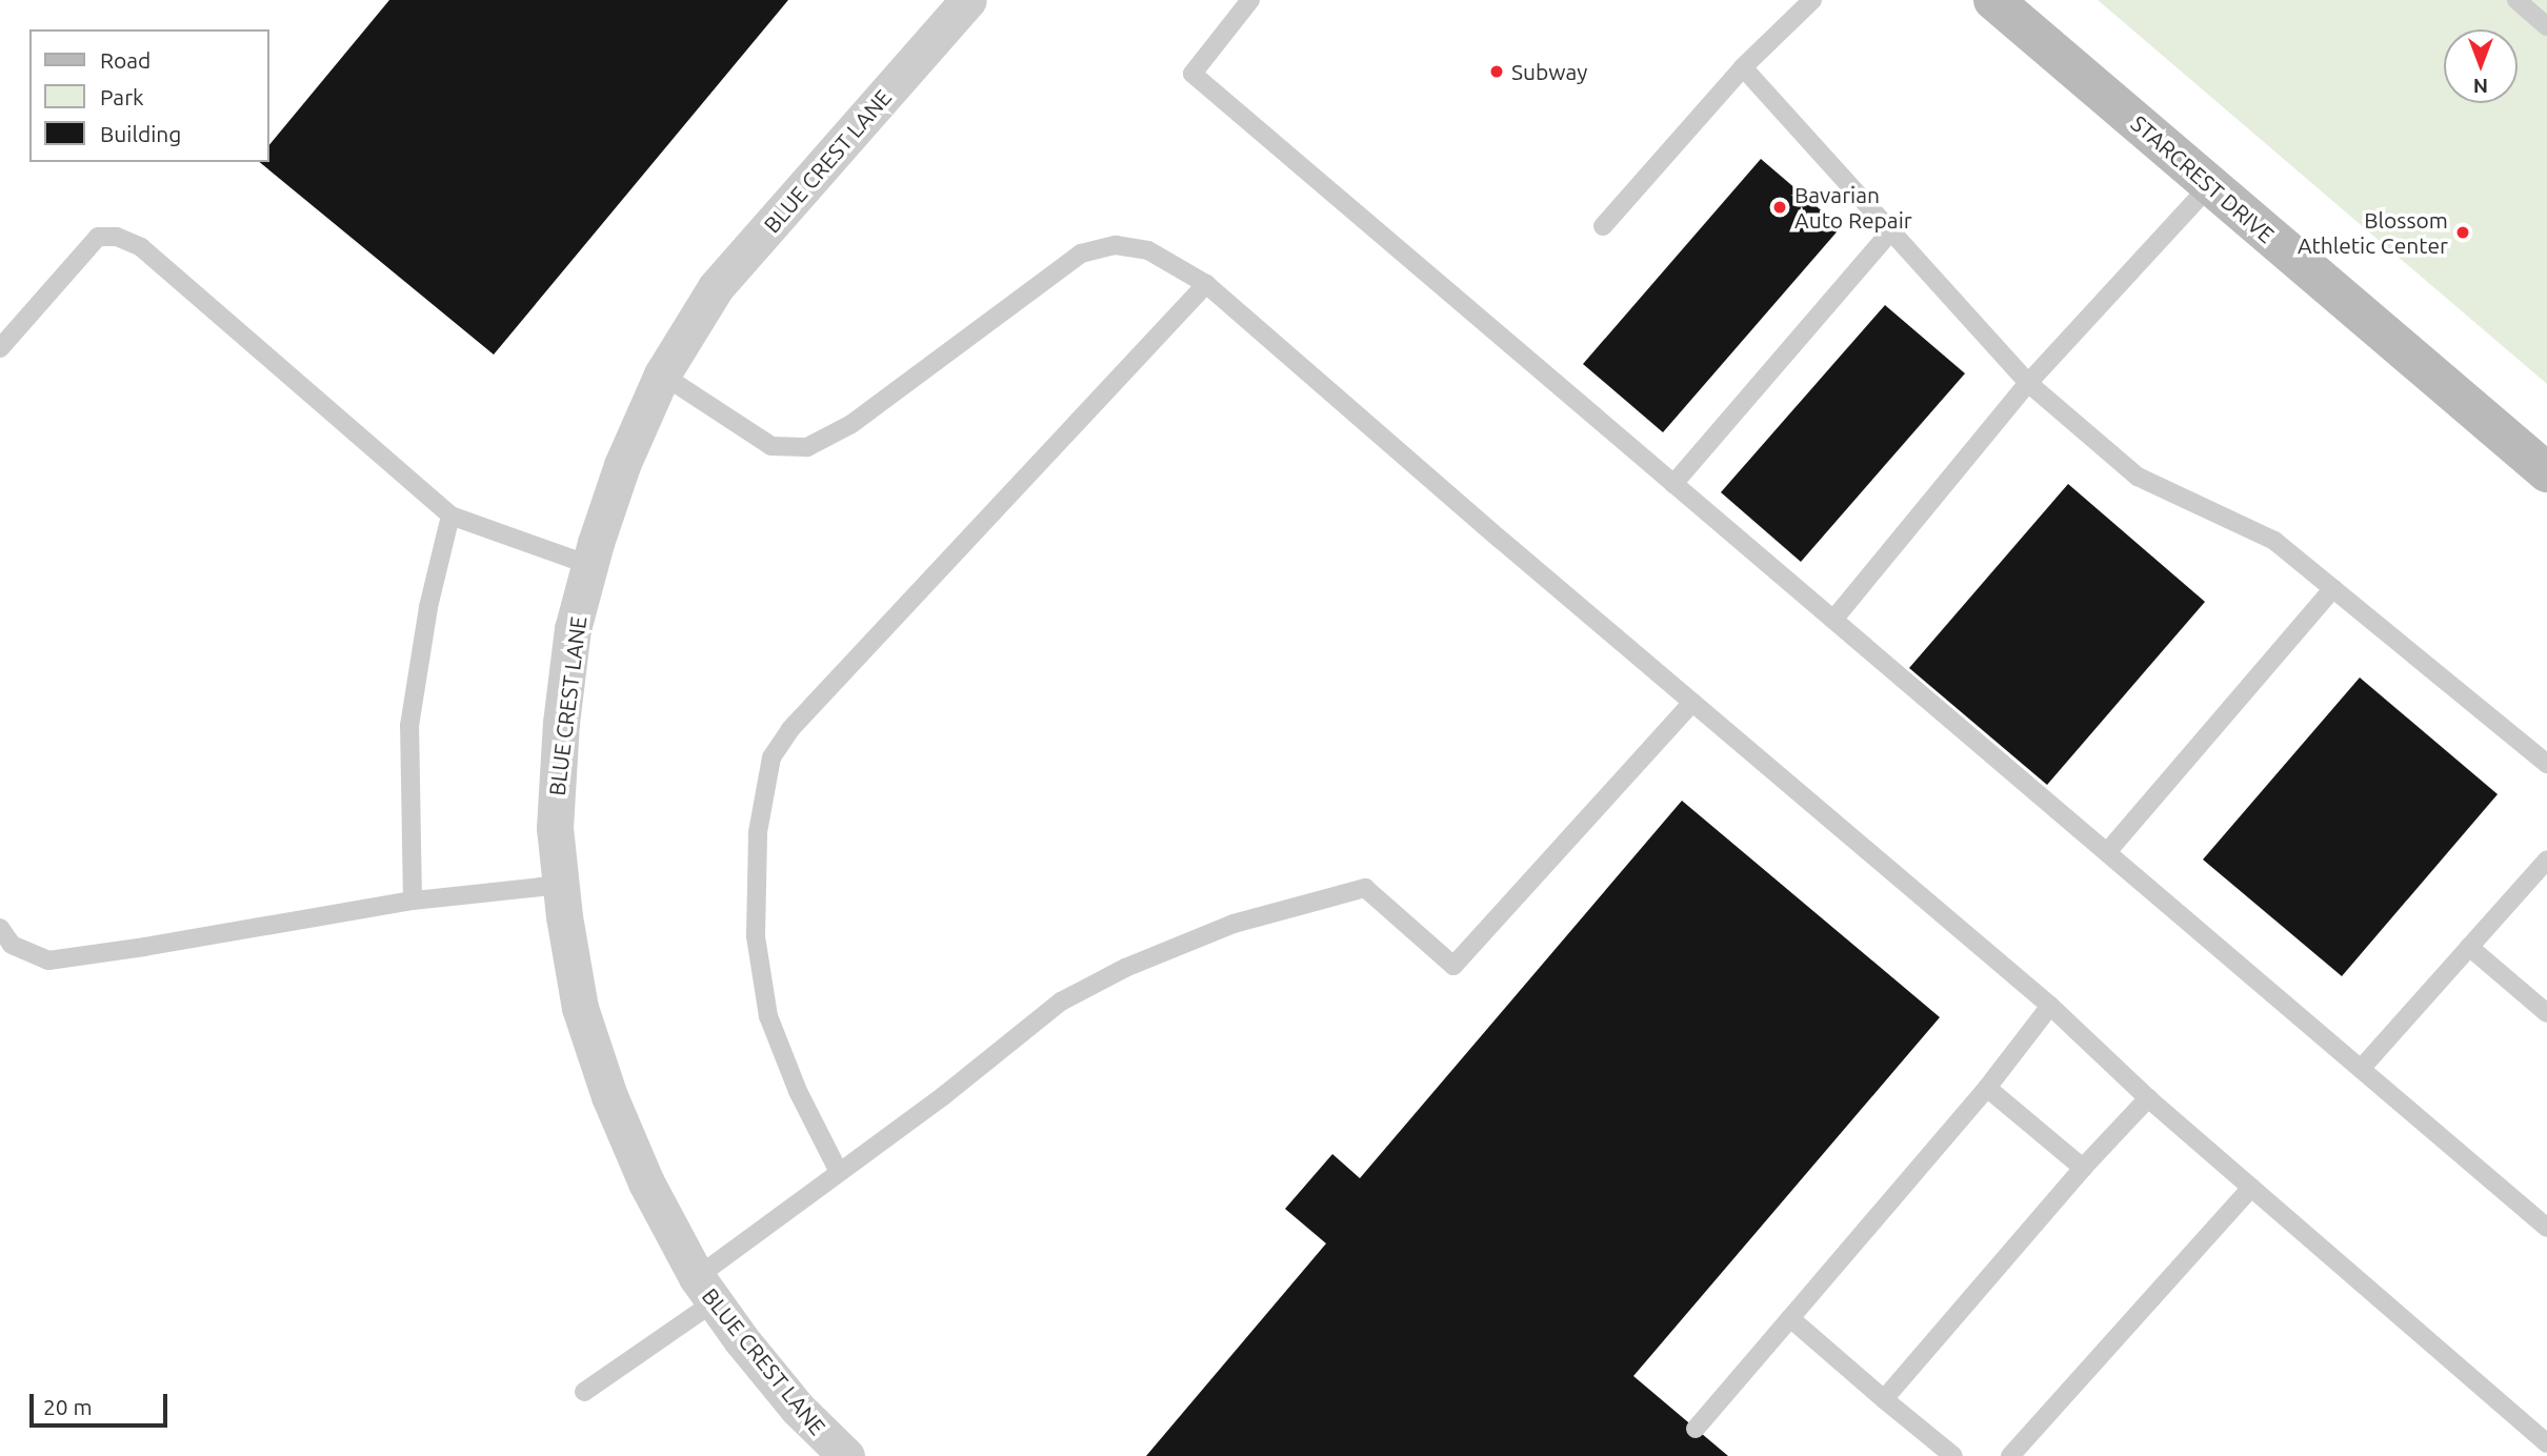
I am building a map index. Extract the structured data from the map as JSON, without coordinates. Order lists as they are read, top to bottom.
{
  "streets": {
    "main road": ["STARCREST DRIVE"],
    "street": ["BLUE CREST LANE"]
  },
  "places": ["Subway", "Bavarian Auto Repair", "Blossom Athletic Center"],
  "legend": ["Road", "Park", "Building"],
  "scale_bar": "20 m",
  "north": "bottom"
}
